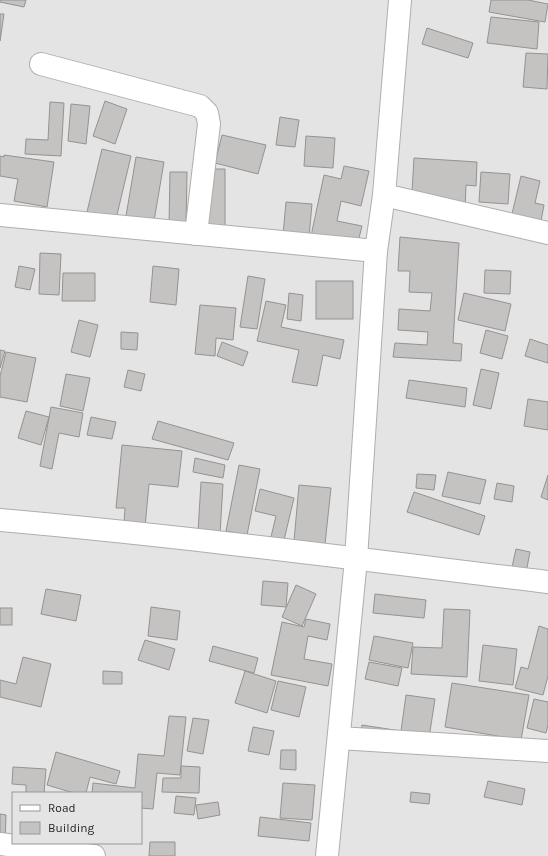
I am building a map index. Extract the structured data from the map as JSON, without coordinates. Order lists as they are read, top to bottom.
{
  "legend": ["Road", "Building"]
}
